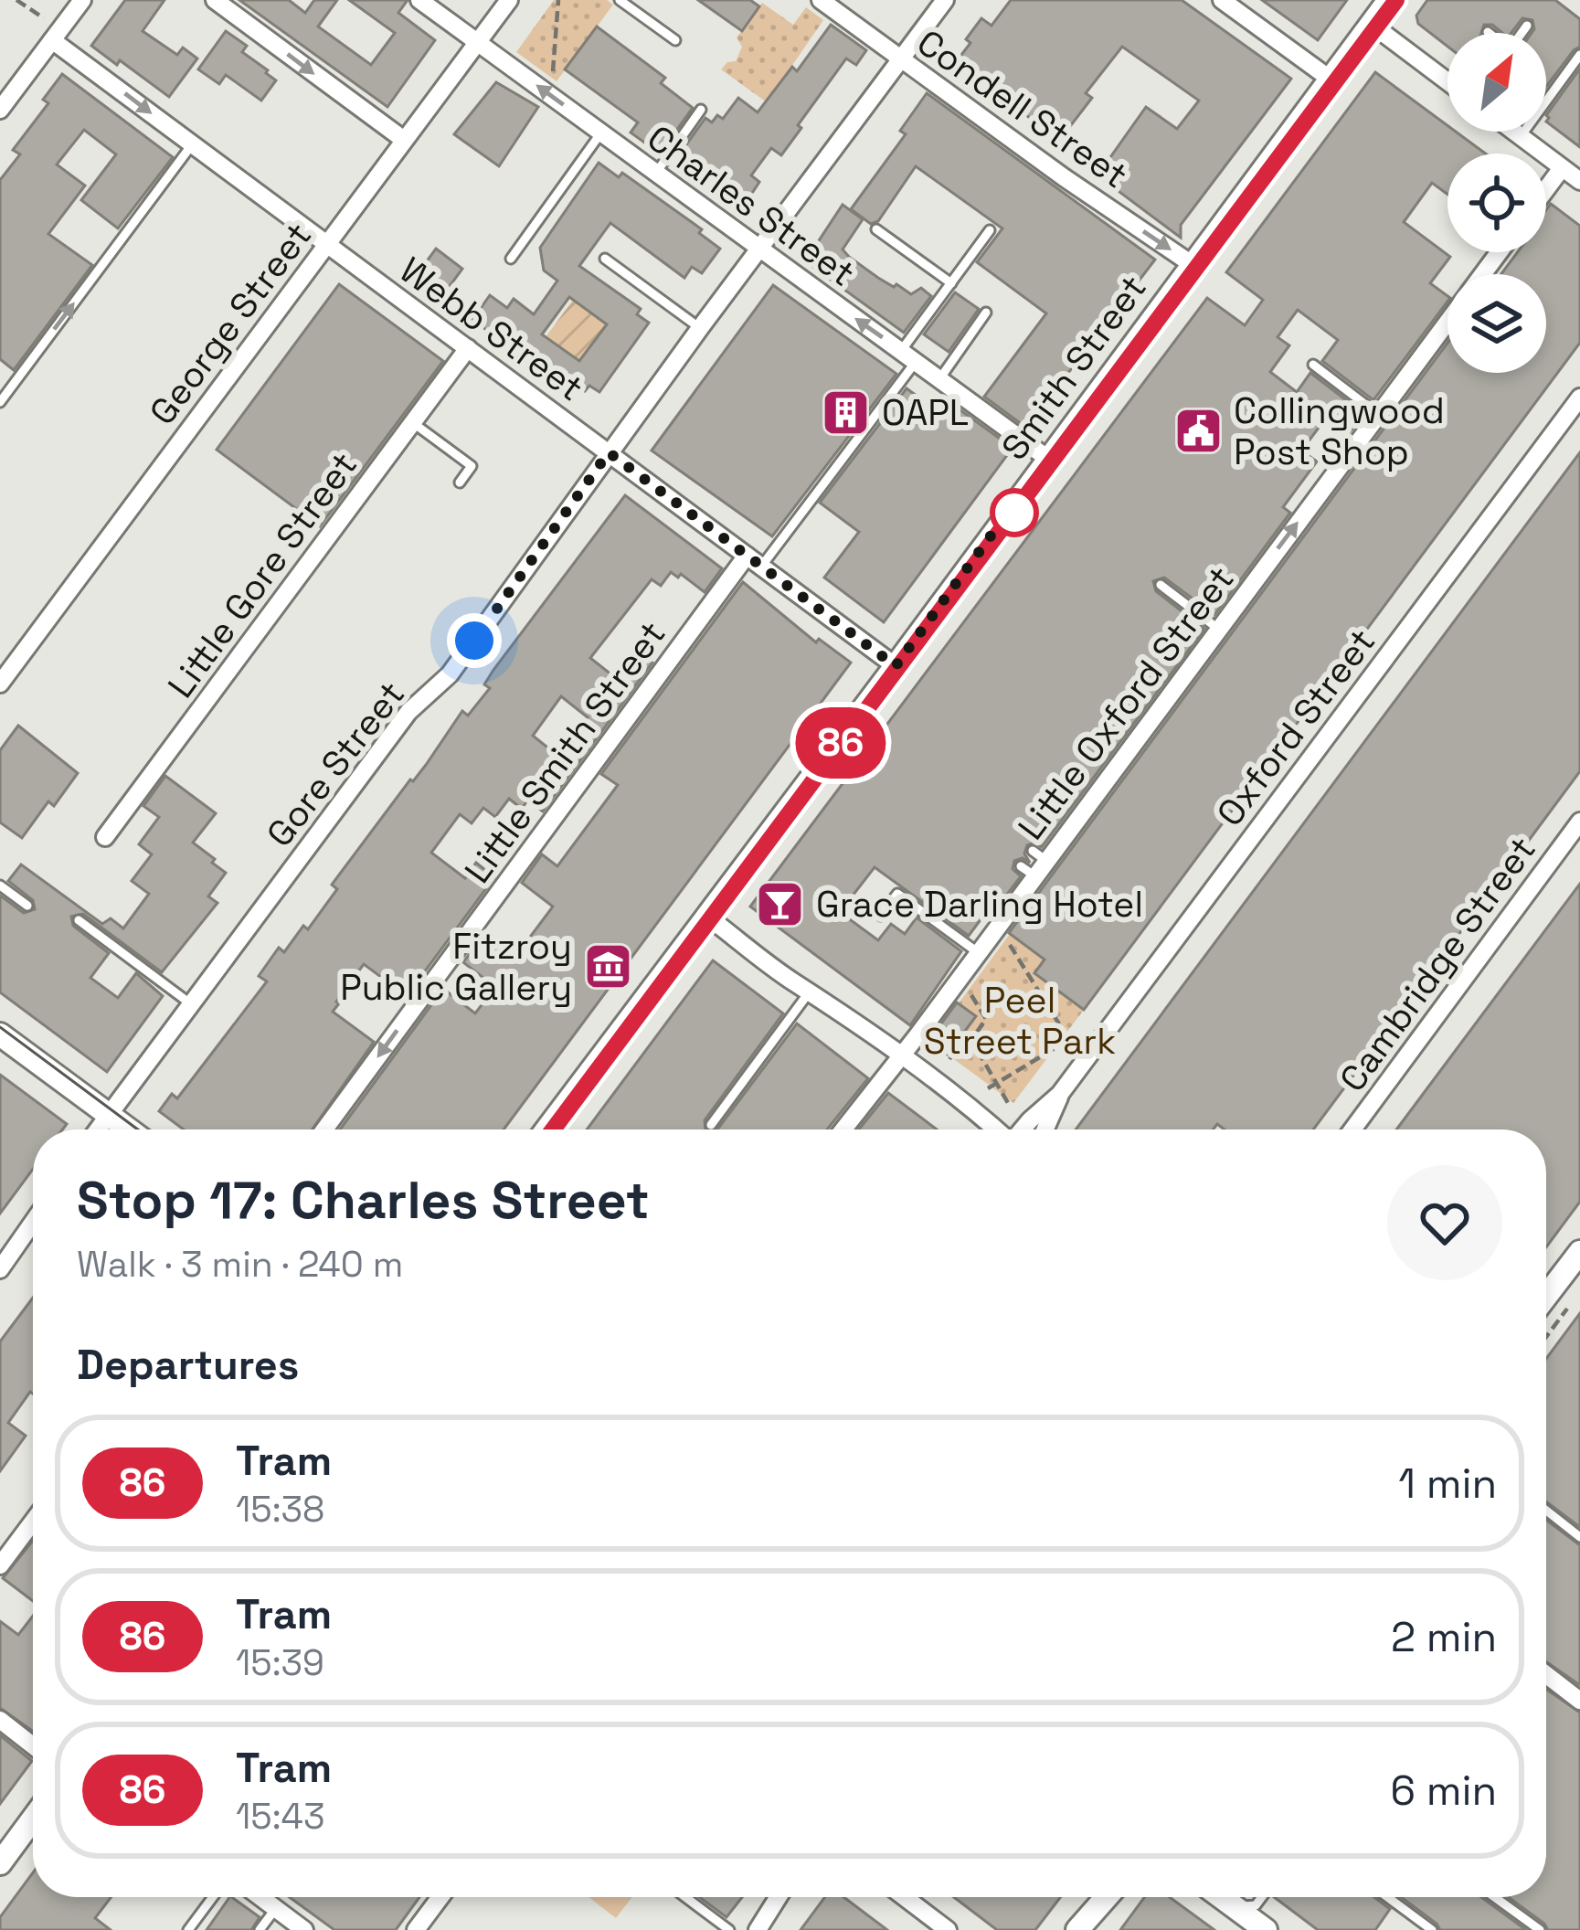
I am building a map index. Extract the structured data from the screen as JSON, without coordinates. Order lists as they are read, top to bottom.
{
  "streets": {
    "street": [
      "Condell Street",
      "Charles Street",
      "George Street",
      "Webb Street",
      "Smith Street",
      "Little Gore Street",
      "Little Oxford Street",
      "Oxford Street",
      "Little Smith Street",
      "Gore Street",
      "Cambridge Street"
    ]
  },
  "crossings": [
    ["Condell Street", "Smith Street"],
    ["Condell Street", "Gore Street"],
    ["Charles Street", "George Street"],
    ["Charles Street", "Smith Street"],
    ["Charles Street", "Gore Street"],
    ["George Street", "Webb Street"],
    ["Webb Street", "Smith Street"],
    ["Webb Street", "Little Gore Street"],
    ["Webb Street", "Little Smith Street"],
    ["Webb Street", "Gore Street"]
  ],
  "one_way": ["Condell Street", "Charles Street", "Little Smith Street"],
  "parks": ["Peel Street Park"],
  "places": {
    "building": ["OAPL"],
    "public building": ["Collingwood Post Shop"],
    "bar": ["Grace Darling Hotel"],
    "museum": ["Fitzroy Public Gallery"]
  },
  "lines": ["tram line 86"],
  "north": "top right",
  "page": {
    "on_map": "86",
    "heading": [
      ["Stop 17: Charles Street", "Walk · 3 min · 240 m"],
      "Departures"
    ],
    "list": [
      {
        "mark": "86",
        "name": "Tram",
        "note": "15:38",
        "value": "1 min"
      },
      {
        "mark": "86",
        "name": "Tram",
        "note": "15:39",
        "value": "2 min"
      },
      {
        "mark": "86",
        "name": "Tram",
        "note": "15:43",
        "value": "6 min"
      }
    ]
  }
}
